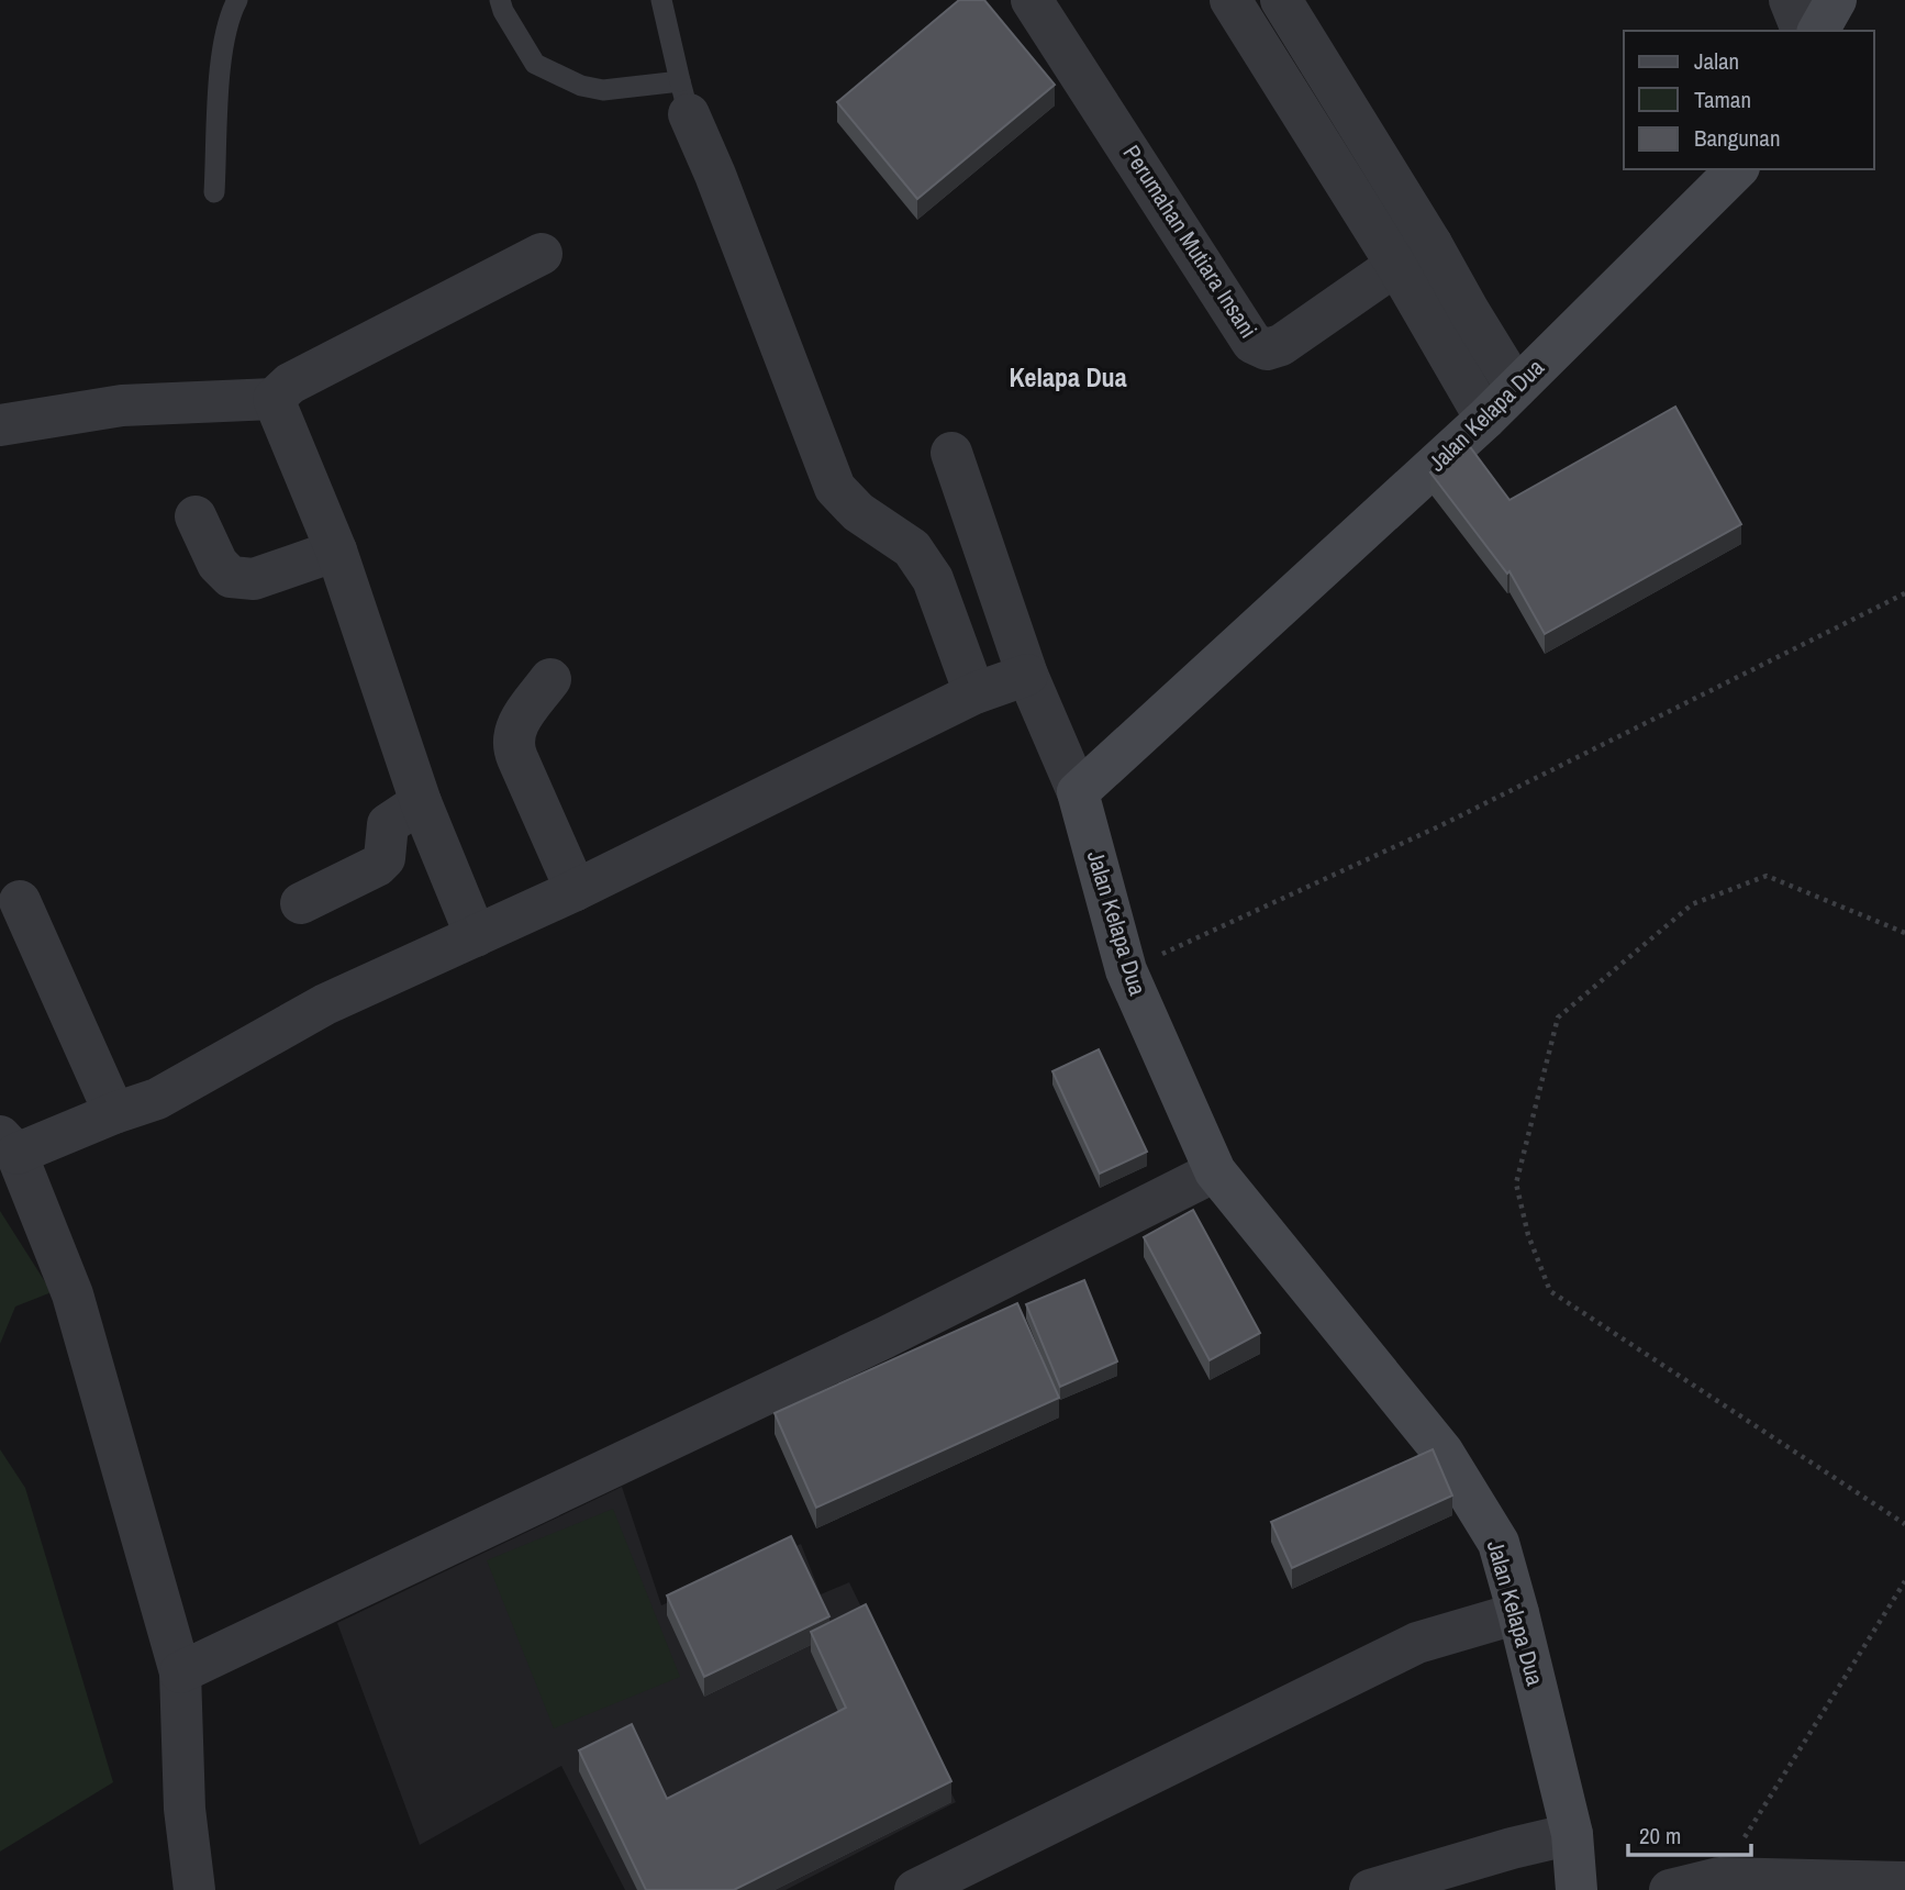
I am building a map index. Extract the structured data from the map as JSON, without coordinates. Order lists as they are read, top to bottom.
{
  "streets": {
    "main road": ["Jalan Kelapa Dua"],
    "street": ["Perumahan Mutiara Insani"]
  },
  "districts": ["Kelapa Dua"],
  "legend": ["Jalan", "Taman", "Bangunan"],
  "scale_bar": "20 m"
}
